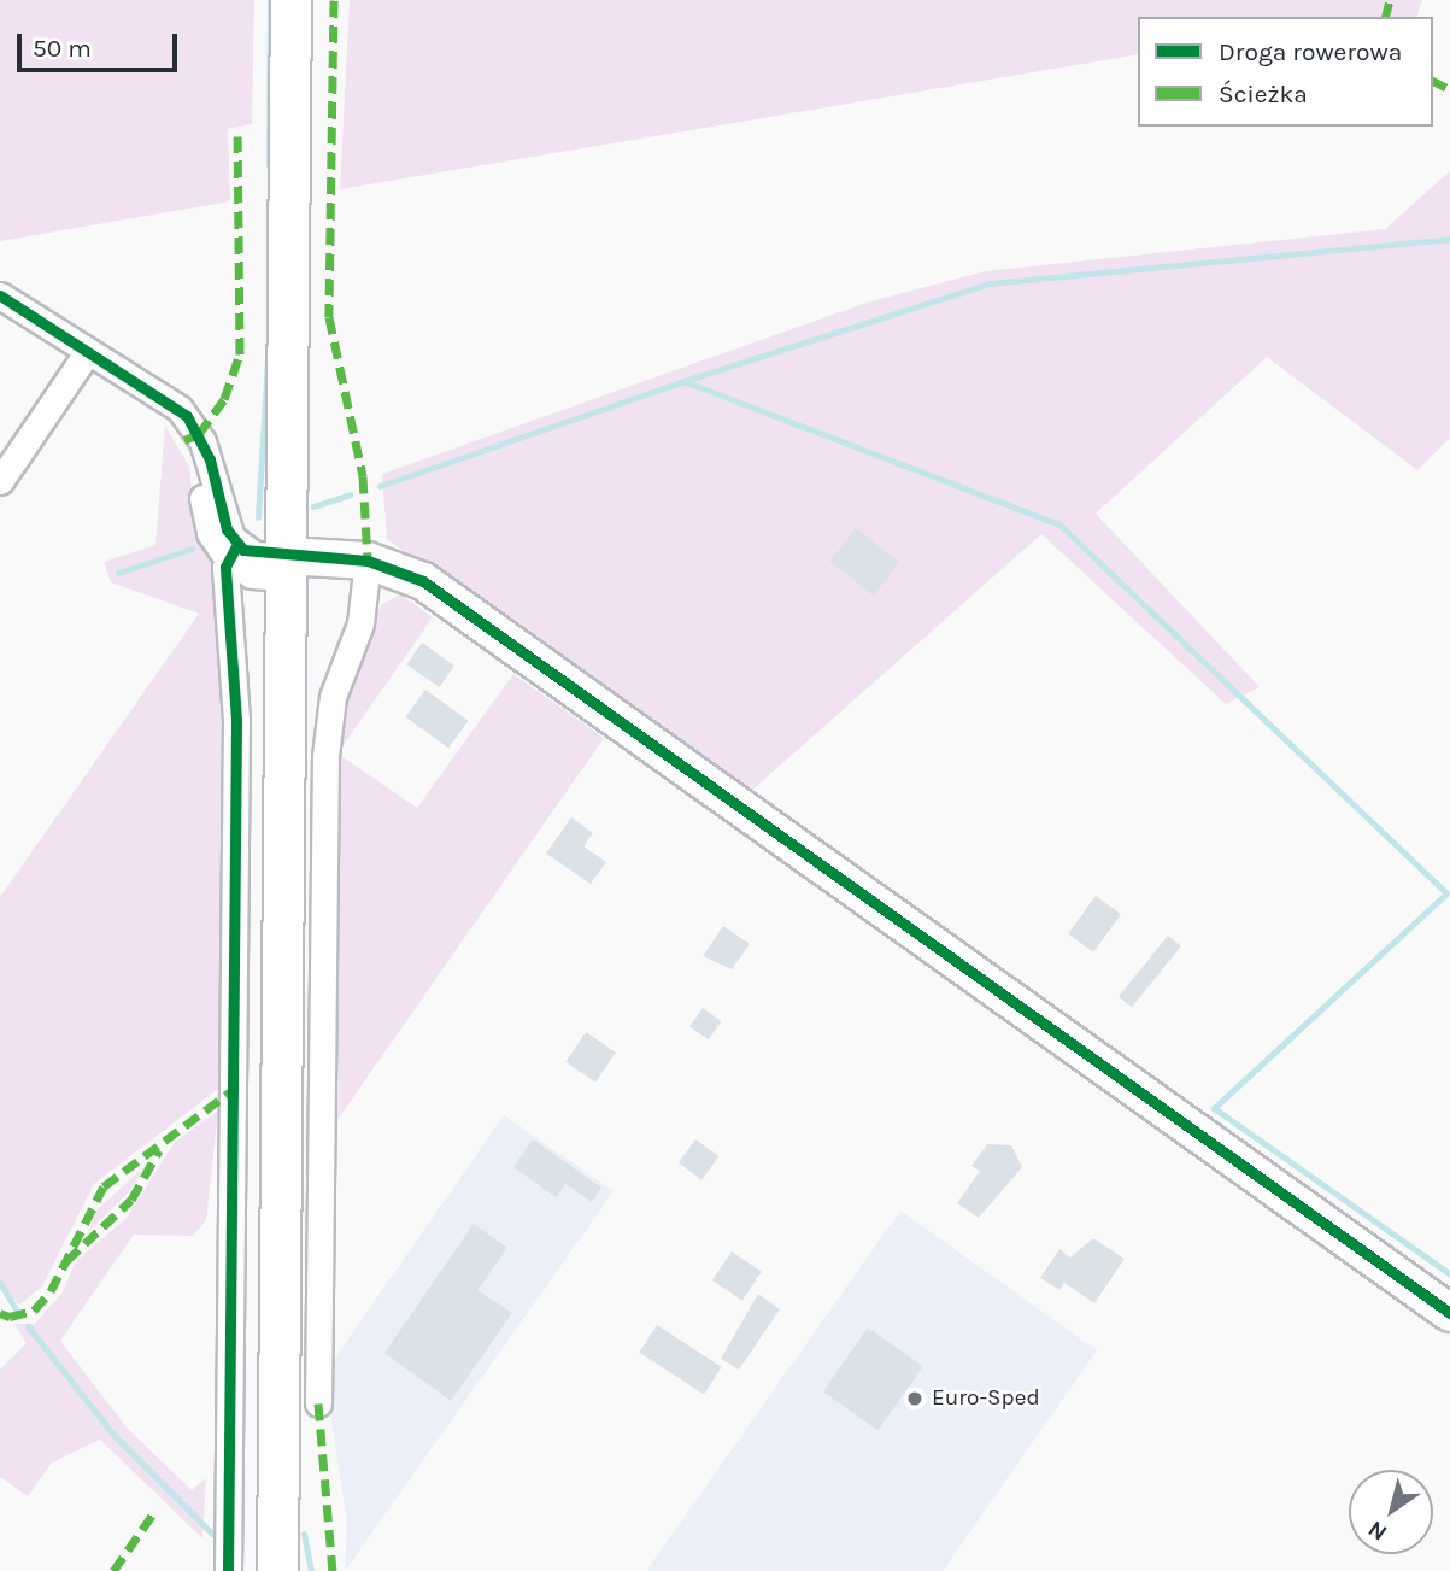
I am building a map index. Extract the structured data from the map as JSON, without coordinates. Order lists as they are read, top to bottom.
{
  "places": ["Euro-Sped"],
  "legend": ["Droga rowerowa", "Ścieżka"],
  "scale_bar": "50 m",
  "north": "bottom left"
}
